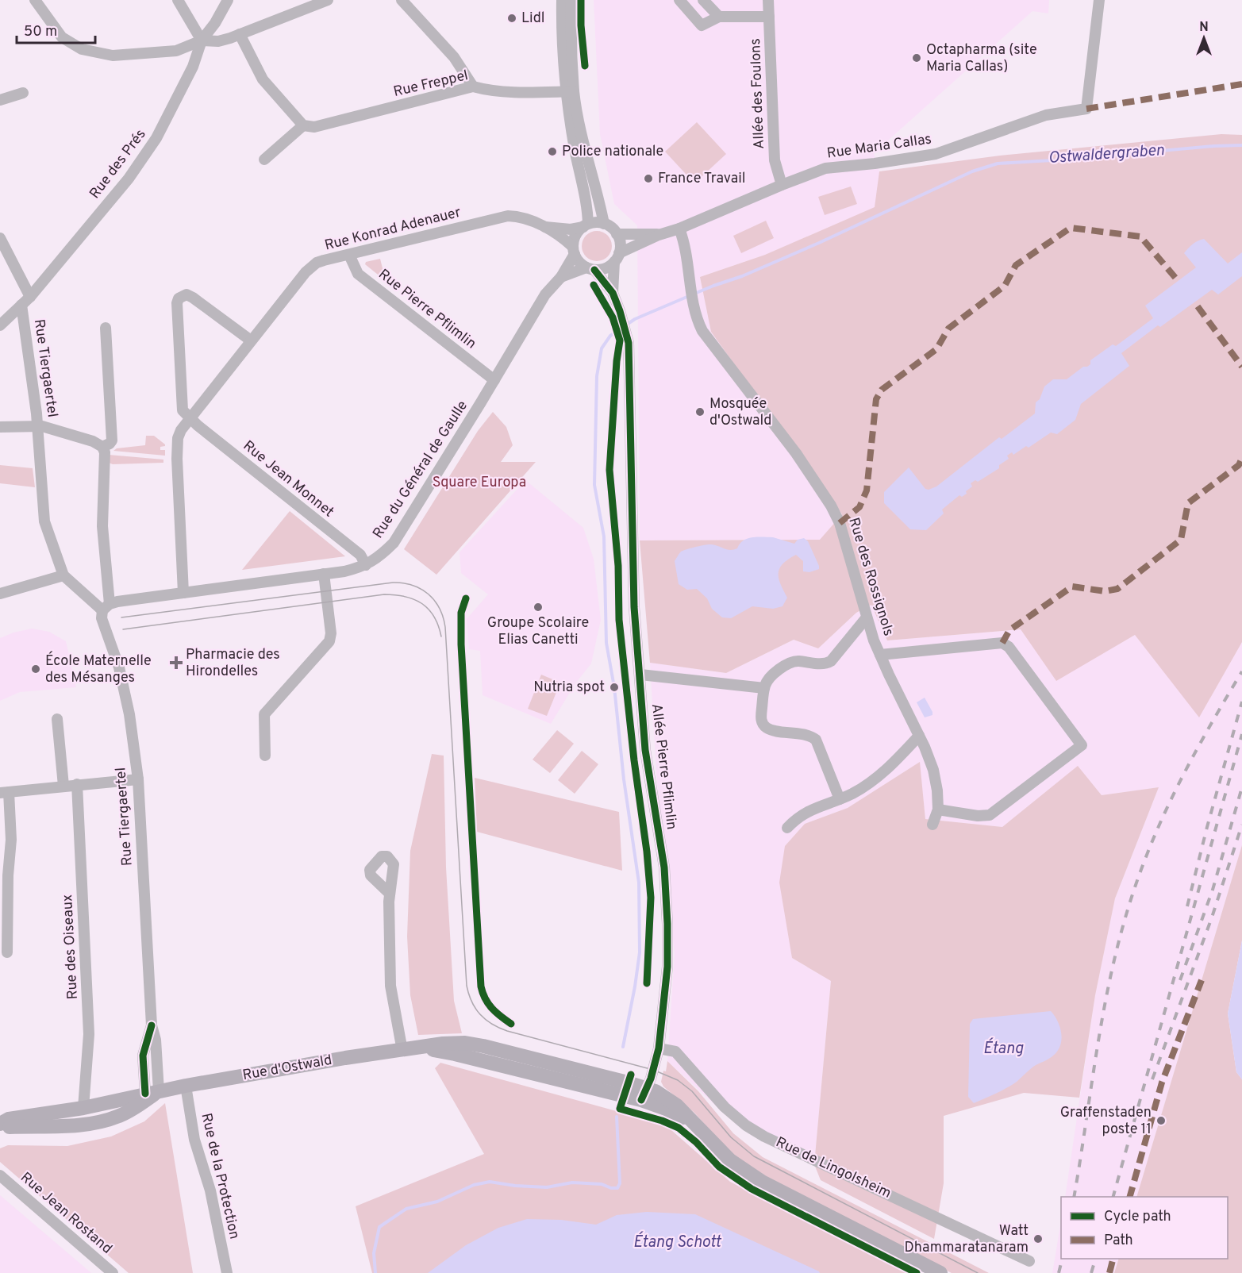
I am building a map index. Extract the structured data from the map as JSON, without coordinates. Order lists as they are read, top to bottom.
{
  "streets": {
    "main road": ["Rue d'Ostwald"],
    "street": [
      "Rue Freppel",
      "Allée des Foulons",
      "Rue Maria Callas",
      "Rue des Prés",
      "Rue Konrad Adenauer",
      "Rue Pierre Pflimlin",
      "Rue Tiergaertel",
      "Rue du Général de Gaulle",
      "Rue Jean Monnet",
      "Rue des Rossignols",
      "Allée Pierre Pflimlin",
      "Rue des Oiseaux",
      "Rue de Lingolsheim",
      "Rue de la Protection",
      "Rue Jean Rostand"
    ]
  },
  "crossings": [
    ["Allée des Foulons", "Rue Maria Callas"],
    ["Rue Maria Callas", "Rue Konrad Adenauer"],
    ["Rue Maria Callas", "Rue du Général de Gaulle"],
    ["Rue Maria Callas", "Rue des Rossignols"],
    ["Rue Maria Callas", "Allée Pierre Pflimlin"],
    ["Rue des Prés", "Rue Tiergaertel"],
    ["Rue Konrad Adenauer", "Rue Pierre Pflimlin"],
    ["Rue Konrad Adenauer", "Rue du Général de Gaulle"],
    ["Rue Konrad Adenauer", "Rue Jean Monnet"],
    ["Rue Konrad Adenauer", "Allée Pierre Pflimlin"],
    ["Rue Pierre Pflimlin", "Rue du Général de Gaulle"],
    ["Rue Tiergaertel", "Rue du Général de Gaulle"],
    ["Rue Tiergaertel", "Rue d'Ostwald"],
    ["Rue du Général de Gaulle", "Rue Jean Monnet"],
    ["Rue du Général de Gaulle", "Allée Pierre Pflimlin"],
    ["Allée Pierre Pflimlin", "Rue d'Ostwald"],
    ["Allée Pierre Pflimlin", "Rue de Lingolsheim"],
    ["Rue des Oiseaux", "Rue d'Ostwald"],
    ["Rue d'Ostwald", "Rue de la Protection"]
  ],
  "water": ["Ostwaldergraben", "Étang", "Étang Schott"],
  "parks": ["Square Europa"],
  "places": {
    "other": [
      "Lidl",
      "Octapharma (site Maria Callas)",
      "Police nationale",
      "France Travail",
      "Mosquée d'Ostwald",
      "Groupe Scolaire Elias Canetti",
      "École Maternelle des Mésanges",
      "Nutria spot",
      "Graffenstaden poste 11",
      "Watt Dhammaratanaram"
    ],
    "health": ["Pharmacie des Hirondelles"]
  },
  "legend": ["Cycle path", "Path"],
  "scale_bar": "50 m",
  "north": "top"
}
